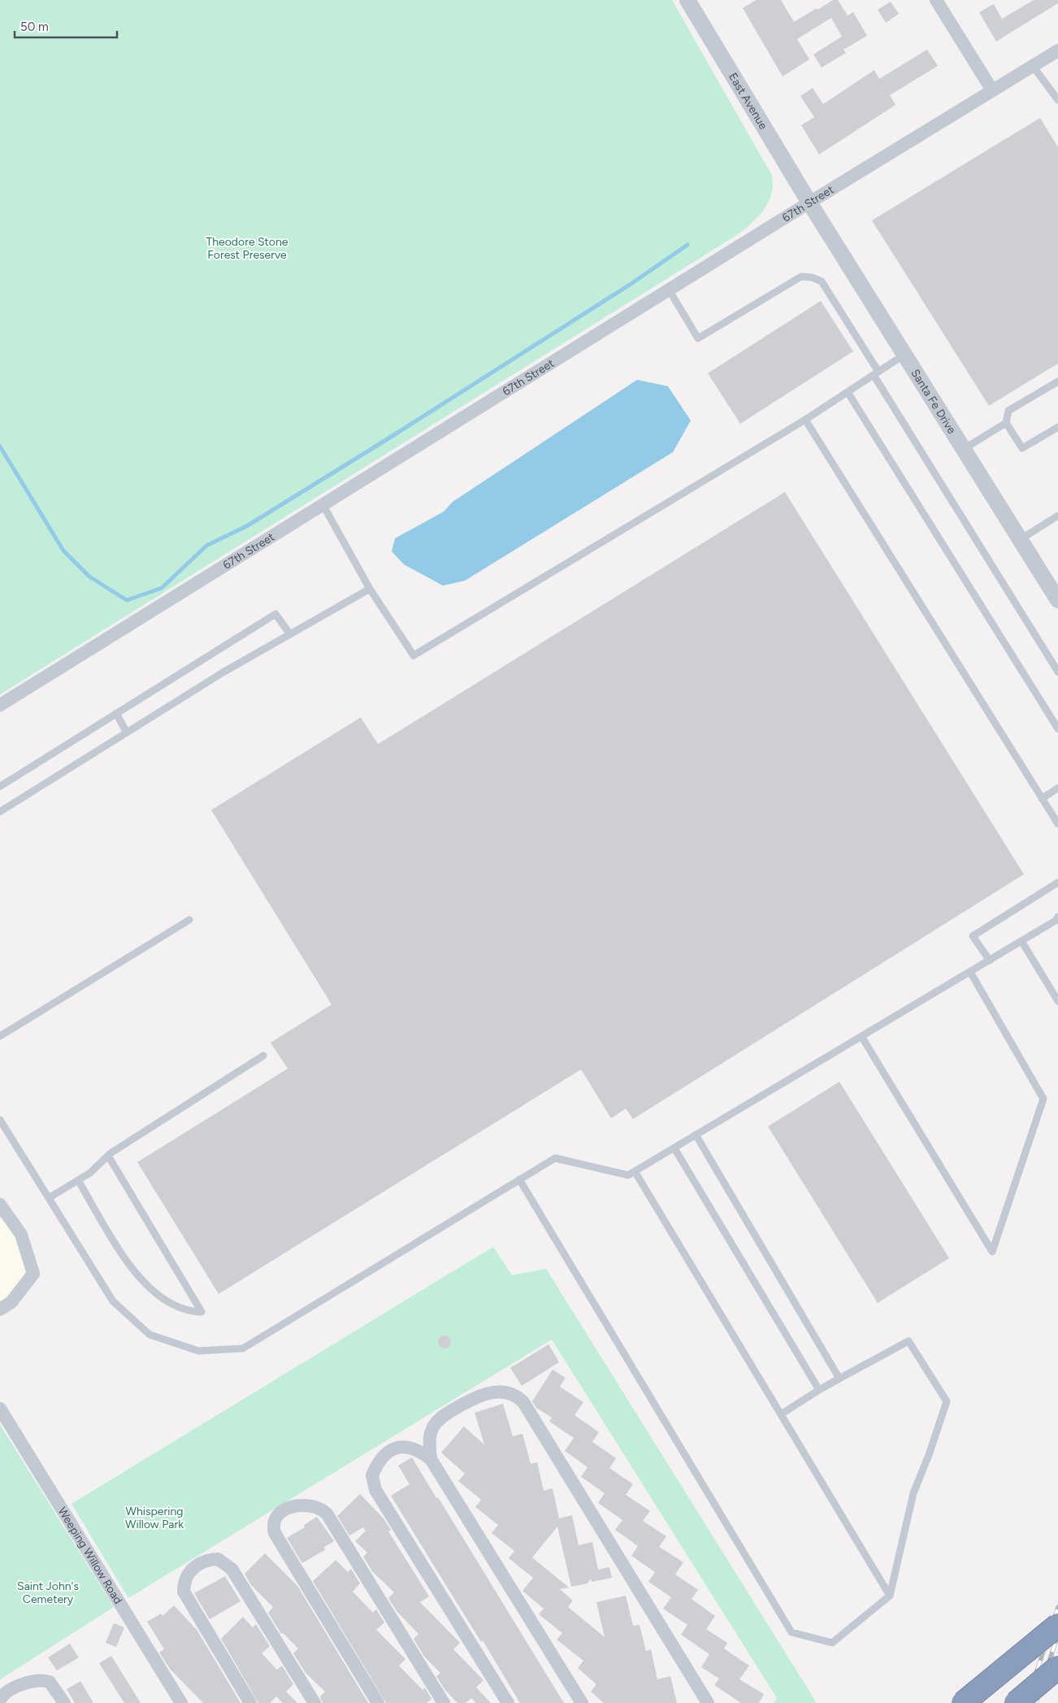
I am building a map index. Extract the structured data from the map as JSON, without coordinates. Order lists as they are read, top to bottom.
{
  "streets": {
    "street": [
      "East Avenue",
      "67th Street",
      "Santa Fe Drive",
      "Weeping Willow Road"
    ]
  },
  "crossings": [
    ["East Avenue", "67th Street"],
    ["East Avenue", "Santa Fe Drive"],
    ["67th Street", "Santa Fe Drive"]
  ],
  "parks": ["Theodore Stone Forest Preserve", "Whispering Willow Park", "Saint John's Cemetery"],
  "scale_bar": "50 m"
}
